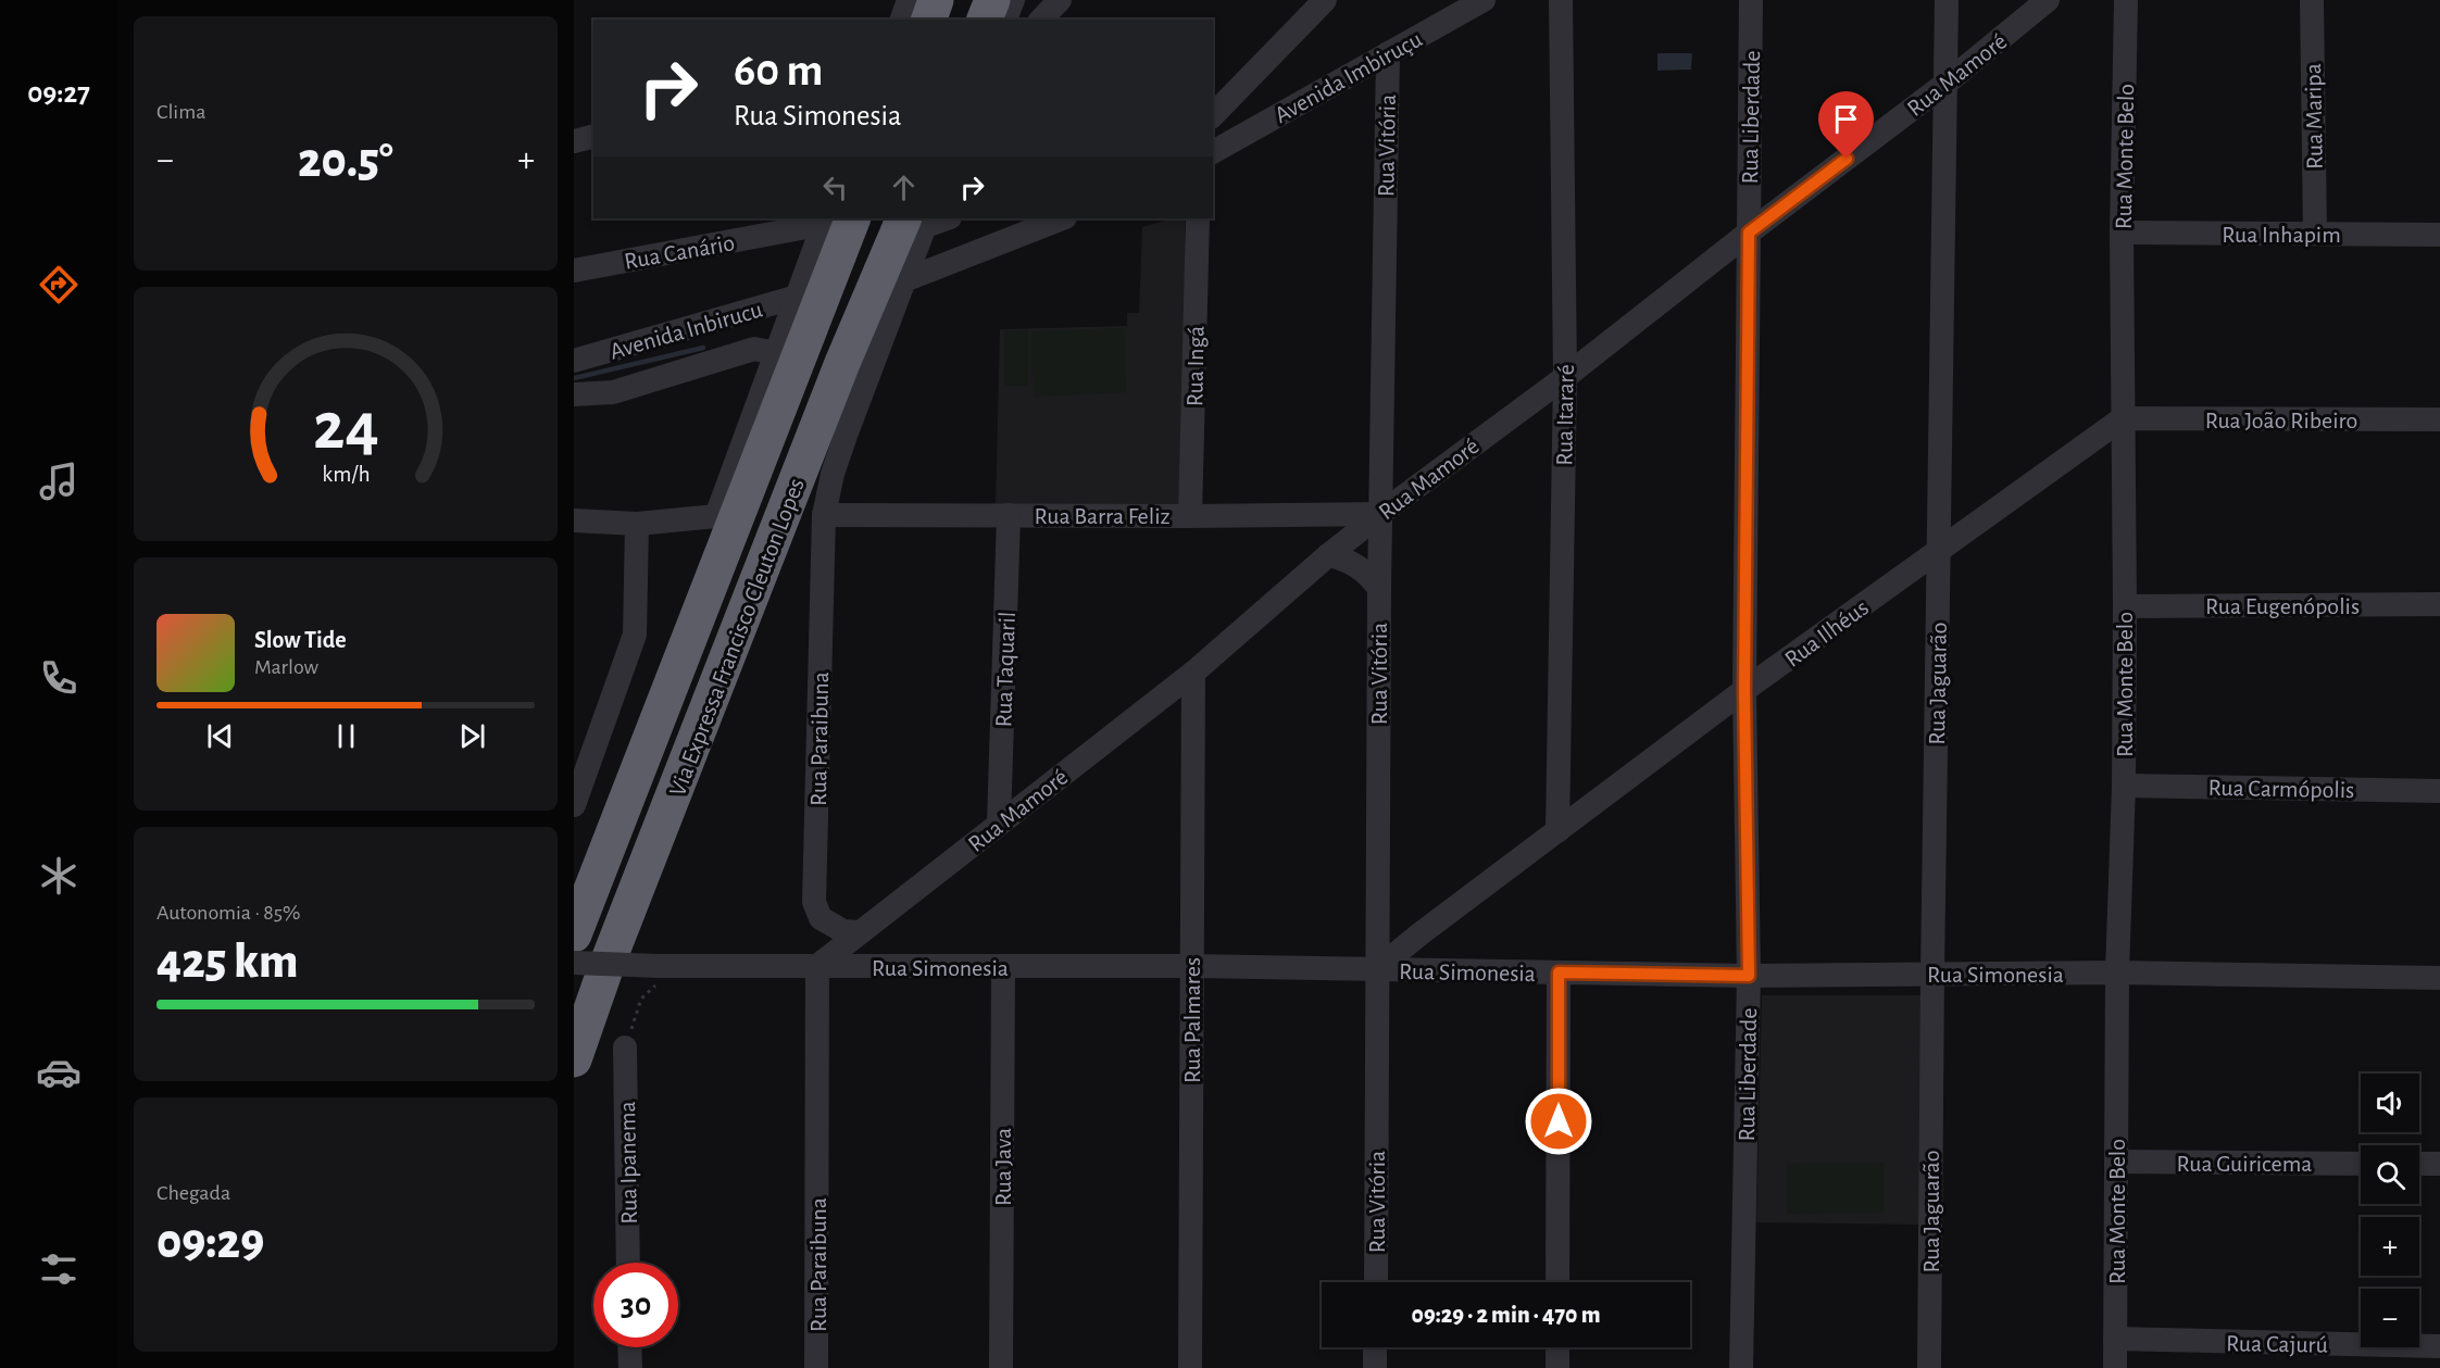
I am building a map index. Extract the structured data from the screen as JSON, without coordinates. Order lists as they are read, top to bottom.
{
  "streets": {
    "highway": ["Via Expressa Francisco Cleuton Lopes"],
    "street": [
      "Rua Mamoré",
      "Avenida Imbiruçu",
      "Rua Maripa",
      "Rua Liberdade",
      "Rua Vitória",
      "Rua Monte Belo",
      "Rua Inhapim",
      "Rua Canário",
      "Avenida Inbirucu",
      "Rua Ingá",
      "Rua Itararé",
      "Rua João Ribeiro",
      "Rua Barra Feliz",
      "Rua Eugenópolis",
      "Rua Ilhéus",
      "Rua Taquaril",
      "Rua Jaguarão",
      "Rua Paraibuna",
      "Rua Carmópolis",
      "Rua Simonesia",
      "Rua Palmares",
      "Rua Ipanema",
      "Rua Guiricema",
      "Rua Java",
      "Rua Cajurú"
    ]
  },
  "crossings": [
    ["Rua Mamoré", "Rua Liberdade"],
    ["Rua Mamoré", "Rua Vitória"],
    ["Rua Mamoré", "Rua Itararé"],
    ["Rua Mamoré", "Rua Barra Feliz"],
    ["Rua Mamoré", "Rua Taquaril"],
    ["Rua Mamoré", "Rua Jaguarão"],
    ["Rua Mamoré", "Rua Paraibuna"],
    ["Rua Mamoré", "Rua Simonesia"],
    ["Rua Mamoré", "Rua Palmares"],
    ["Avenida Imbiruçu", "Rua Vitória"],
    ["Rua Maripa", "Rua Inhapim"],
    ["Rua Liberdade", "Rua Ilhéus"],
    ["Rua Liberdade", "Rua Simonesia"],
    ["Rua Vitória", "Rua Barra Feliz"],
    ["Rua Vitória", "Rua Ilhéus"],
    ["Rua Vitória", "Rua Simonesia"],
    ["Rua Monte Belo", "Rua Inhapim"],
    ["Rua Monte Belo", "Rua João Ribeiro"],
    ["Rua Monte Belo", "Rua Eugenópolis"],
    ["Rua Monte Belo", "Rua Ilhéus"],
    ["Rua Monte Belo", "Rua Carmópolis"],
    ["Rua Monte Belo", "Rua Simonesia"],
    ["Rua Monte Belo", "Rua Guiricema"],
    ["Rua Monte Belo", "Rua Cajurú"],
    ["Rua Canário", "Via Expressa Francisco Cleuton Lopes"],
    ["Rua Ingá", "Rua Barra Feliz"],
    ["Rua Itararé", "Rua Ilhéus"],
    ["Rua João Ribeiro", "Rua Ilhéus"],
    ["Rua Barra Feliz", "Rua Taquaril"],
    ["Rua Barra Feliz", "Rua Paraibuna"],
    ["Rua Ilhéus", "Rua Jaguarão"],
    ["Rua Ilhéus", "Rua Simonesia"],
    ["Via Expressa Francisco Cleuton Lopes", "Rua Paraibuna"],
    ["Rua Jaguarão", "Rua Simonesia"],
    ["Rua Paraibuna", "Rua Simonesia"],
    ["Rua Simonesia", "Rua Palmares"],
    ["Rua Simonesia", "Rua Java"]
  ],
  "page": {
    "tabs": "09:27",
    "tile": [
      "Clima",
      ["Autonomia · 85%", "425 km"],
      ["Chegada", "09:29"]
    ],
    "turn": ["60 m", "Rua Simonesia"],
    "heat": ["−", "20.5°", "+"],
    "song": ["Slow Tide", "Marlow"],
    "map_buttons": ["+", "−"],
    "limit": "30",
    "trip": "09:29 · 2 min · 470 m",
    "gauge": ["24", "km/h"]
  }
}
